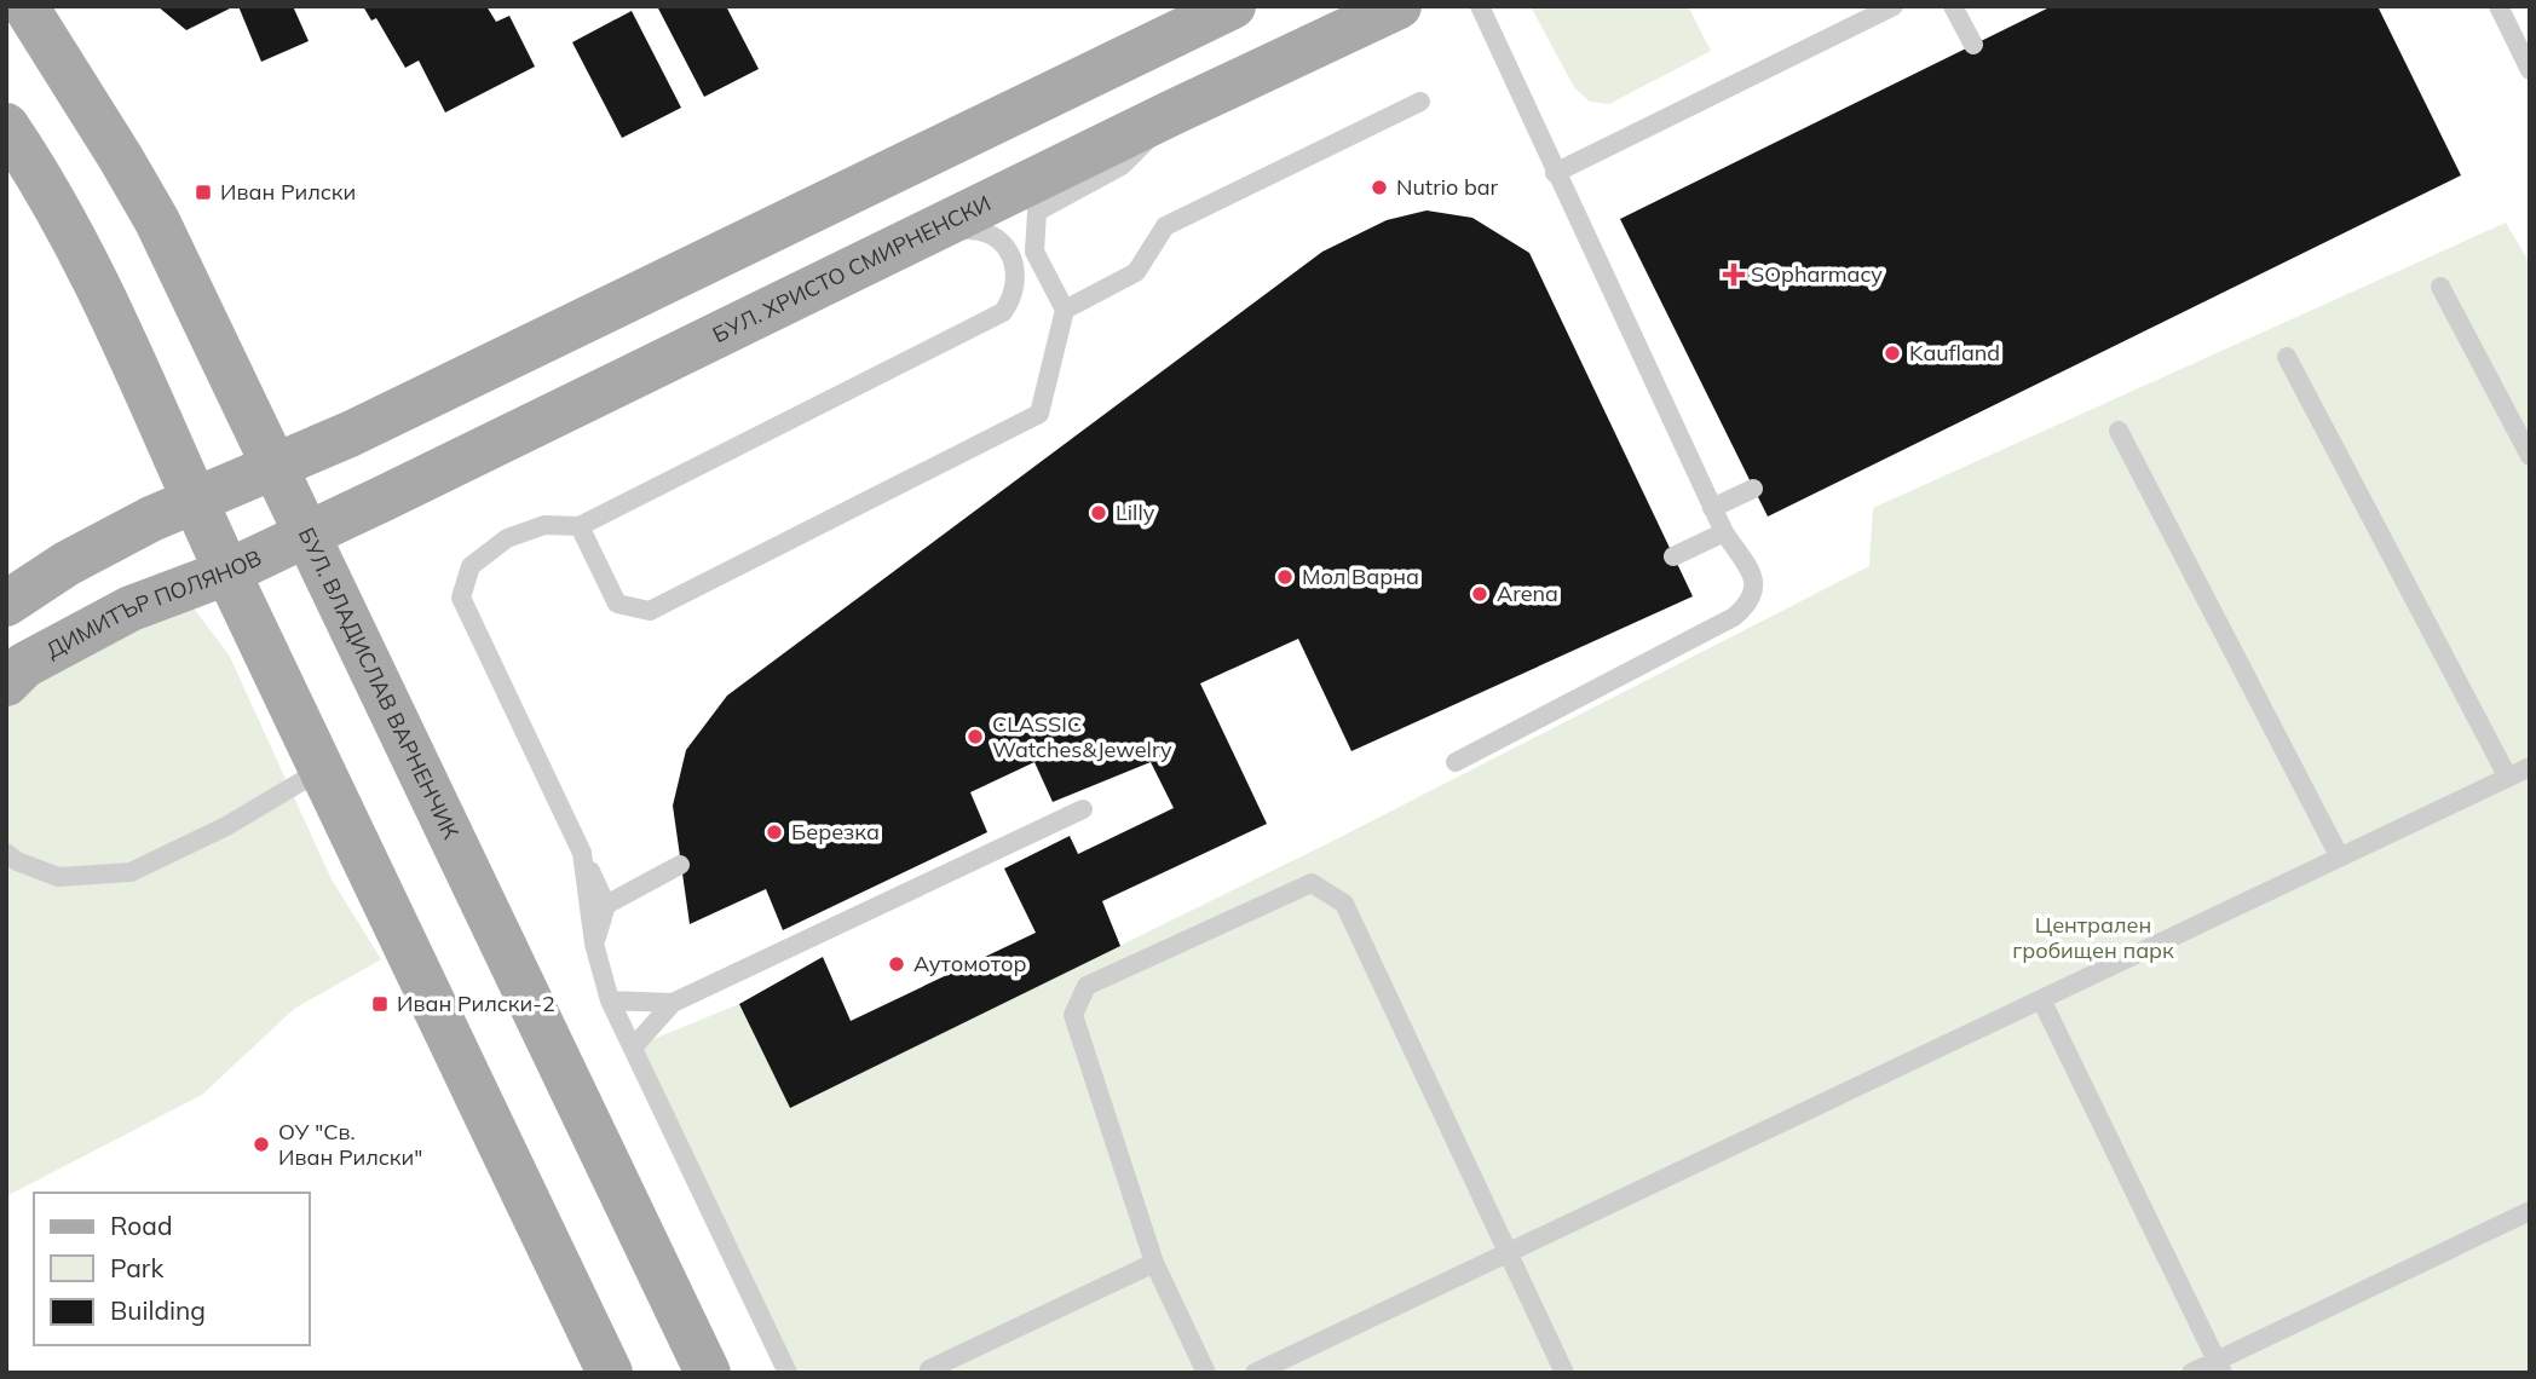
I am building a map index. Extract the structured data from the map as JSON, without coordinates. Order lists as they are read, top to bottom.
{
  "streets": {
    "main road": ["БУЛ. ХРИСТО СМИРНЕНСКИ", "ДИМИТЪР ПОЛЯНОВ", "БУЛ. ВЛАДИСЛАВ ВАРНЕНЧИК"]
  },
  "crossings": [
    ["БУЛ. ХРИСТО СМИРНЕНСКИ", "ДИМИТЪР ПОЛЯНОВ"],
    ["БУЛ. ХРИСТО СМИРНЕНСКИ", "БУЛ. ВЛАДИСЛАВ ВАРНЕНЧИК"],
    ["ДИМИТЪР ПОЛЯНОВ", "БУЛ. ВЛАДИСЛАВ ВАРНЕНЧИК"]
  ],
  "parks": ["Централен гробищен парк"],
  "places": {
    "other": [
      "Nutrio bar",
      "Kaufland",
      "Lilly",
      "Мол Варна",
      "Arena",
      "CLASSIC Watches&Jewelry",
      "Березка",
      "Аутомотор",
      "ОУ \"Св. Иван Рилски\""
    ],
    "transit": ["Иван Рилски", "Иван Рилски-2"],
    "health": ["SOpharmacy"]
  },
  "legend": ["Road", "Park", "Building"]
}
